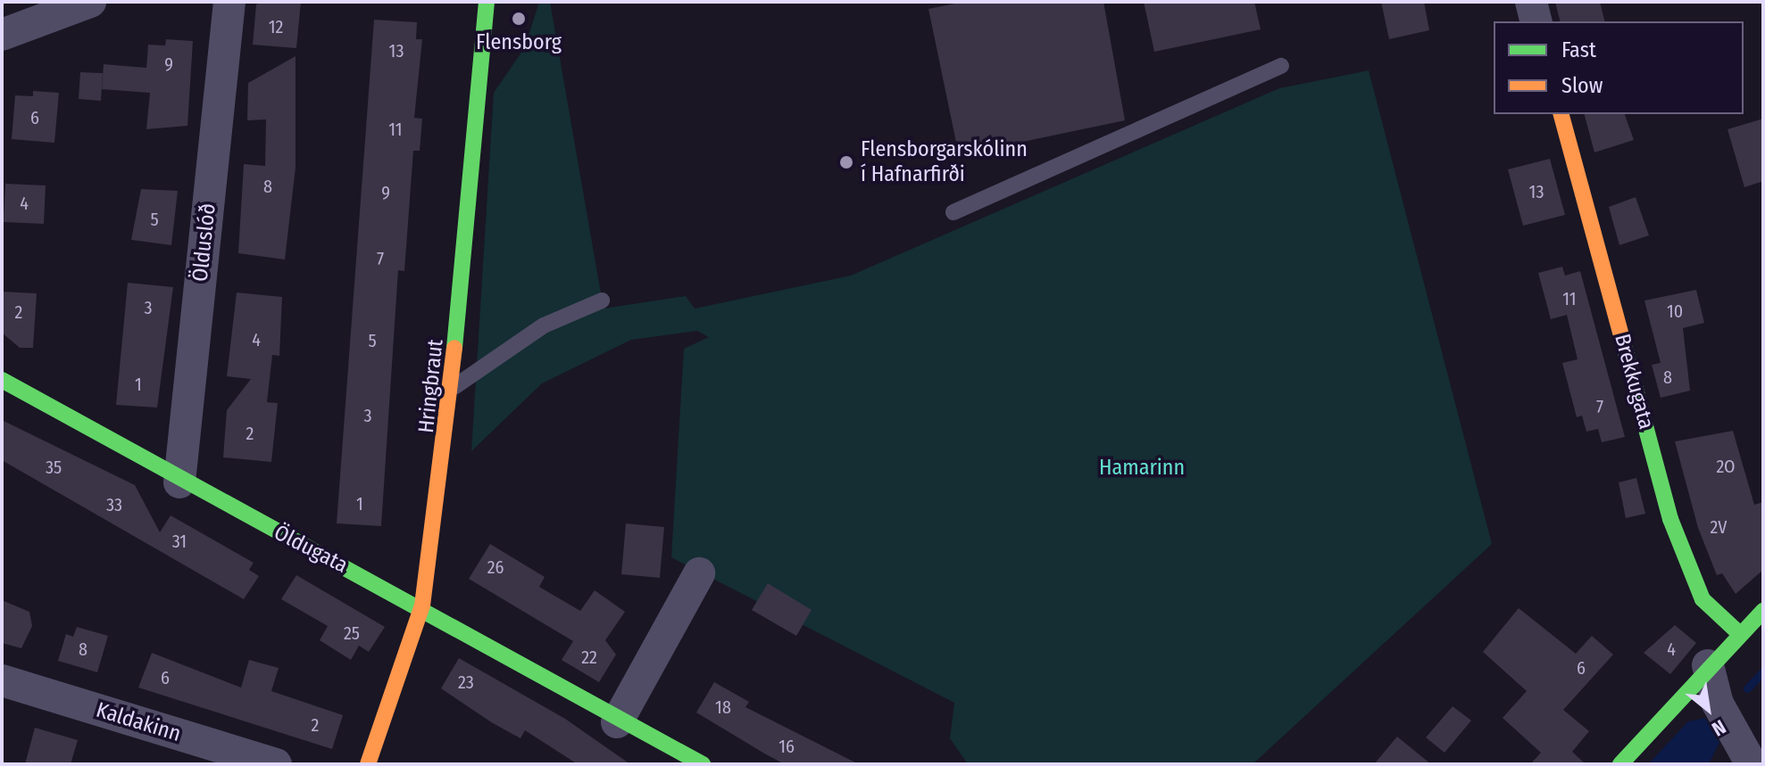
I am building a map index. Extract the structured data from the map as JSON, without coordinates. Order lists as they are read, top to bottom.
{
  "streets": {
    "street": [
      "Ölduslóð",
      "Brekkugata",
      "Hringbraut",
      "Öldugata",
      "Kaldakinn"
    ]
  },
  "crossings": [
    ["Ölduslóð", "Öldugata"],
    ["Hringbraut", "Öldugata"]
  ],
  "parks": ["Hamarinn"],
  "places": ["Flensborg", "Flensborgarskólinn í Hafnarfirði"],
  "house_numbers": [
    "12",
    "13",
    "9",
    "6",
    "11",
    "8",
    "13",
    "9",
    "4",
    "5",
    "7",
    "11",
    "3",
    "10",
    "2",
    "4",
    "5",
    "8",
    "1",
    "7",
    "3",
    "2",
    "2O",
    "35",
    "1",
    "33",
    "2V",
    "31",
    "26",
    "25",
    "8",
    "4",
    "22",
    "6",
    "6",
    "23",
    "18",
    "2",
    "16"
  ],
  "legend": ["Fast", "Slow"],
  "north": "bottom right"
}
